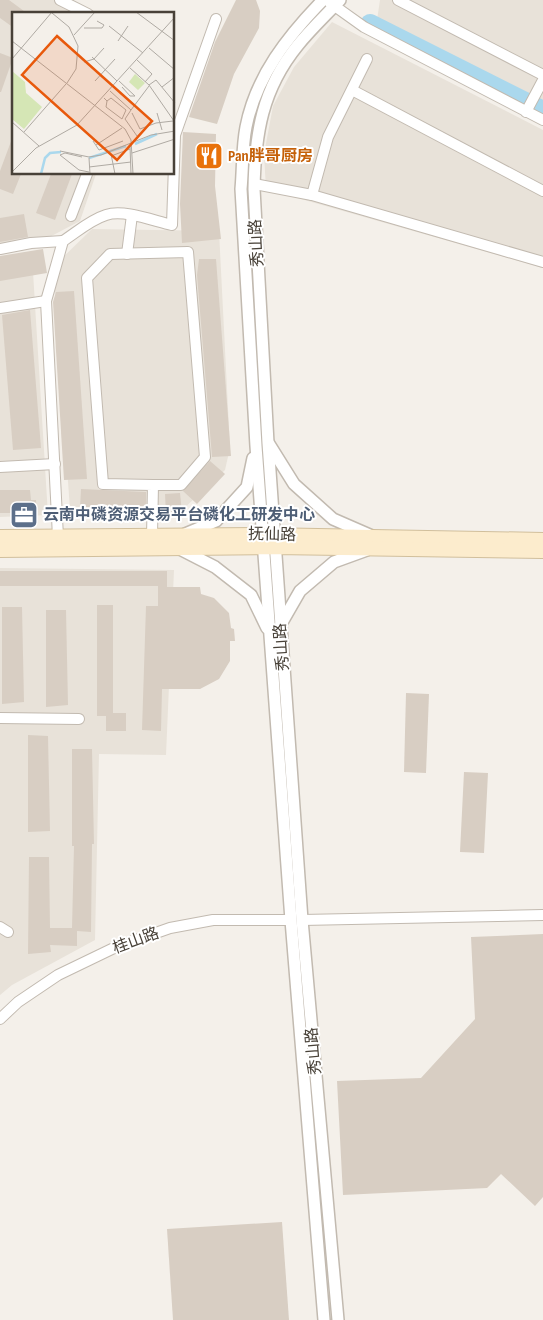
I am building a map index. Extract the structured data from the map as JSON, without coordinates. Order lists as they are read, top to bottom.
{
  "streets": {
    "main road": ["抚仙路"],
    "street": ["秀山路", "桂山路"]
  },
  "crossings": [
    ["秀山路", "抚仙路"],
    ["秀山路", "桂山路"]
  ],
  "places": {
    "restaurant": ["Pan胖哥厨房"],
    "office": ["云南中磷资源交易平台磷化工研发中心"]
  }
}
